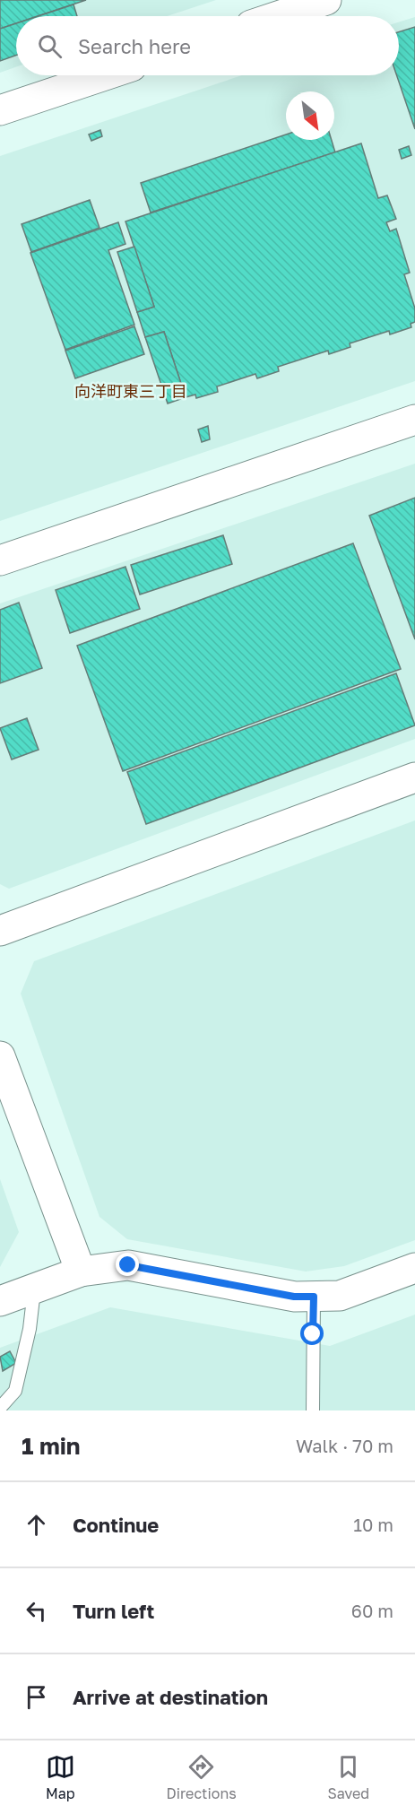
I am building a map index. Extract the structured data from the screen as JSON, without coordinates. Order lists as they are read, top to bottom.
{
  "districts": ["向洋町東三丁目"],
  "north": "bottom right",
  "page": {
    "search": "Search here",
    "heading": ["1 min", "Walk · 70 m"],
    "list": [
      ["Continue", "10 m"],
      ["Turn left", "60 m"],
      "Arrive at destination"
    ],
    "nav": ["Map", "Directions", "Saved"]
  }
}
